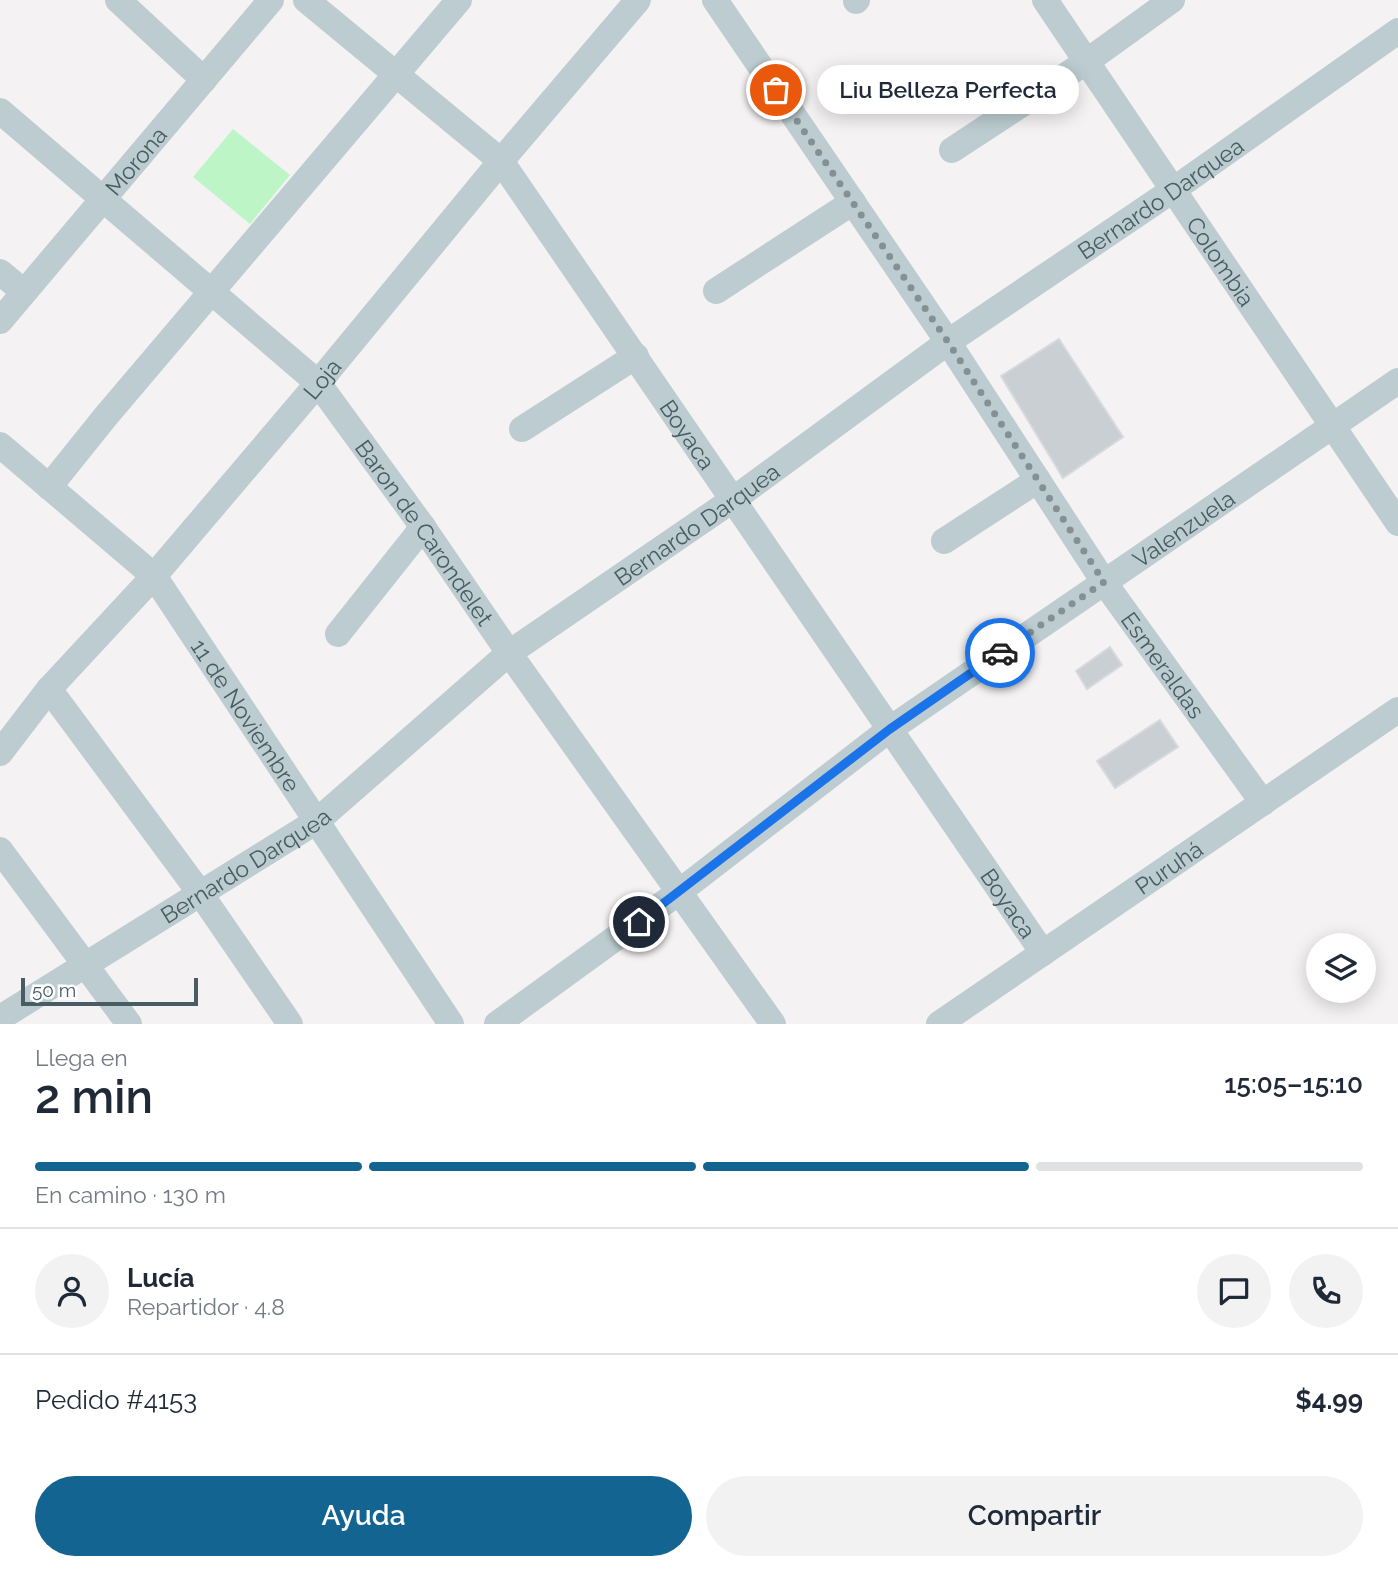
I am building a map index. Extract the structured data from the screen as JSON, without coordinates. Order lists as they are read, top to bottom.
{
  "streets": {
    "street": [
      "Morona",
      "Bernardo Darquea",
      "Colombia",
      "Loja",
      "Boyaca",
      "Valenzuela",
      "Baron de Carondelet",
      "Esmeraldas",
      "11 de Noviembre",
      "Puruhá"
    ]
  },
  "crossings": [
    ["Morona", "Baron de Carondelet"],
    ["Bernardo Darquea", "Colombia"],
    ["Bernardo Darquea", "Boyaca"],
    ["Bernardo Darquea", "Baron de Carondelet"],
    ["Bernardo Darquea", "Esmeraldas"],
    ["Bernardo Darquea", "11 de Noviembre"],
    ["Colombia", "Valenzuela"],
    ["Loja", "Boyaca"],
    ["Loja", "Baron de Carondelet"],
    ["Loja", "11 de Noviembre"],
    ["Boyaca", "Valenzuela"],
    ["Boyaca", "Puruhá"],
    ["Valenzuela", "Baron de Carondelet"],
    ["Valenzuela", "Esmeraldas"],
    ["Esmeraldas", "Puruhá"]
  ],
  "places": ["Liu Belleza Perfecta"],
  "scale_bar": "50 m",
  "page": {
    "bubble": "Liu Belleza Perfecta",
    "scale": "50 m",
    "heading": ["2 min", "Llega en", "15:05–15:10"],
    "panel": [
      "Lucía",
      "Repartidor · 4.8",
      "Pedido #4153",
      "$4.99"
    ],
    "bar": "En camino · 130 m",
    "buttons": ["Ayuda", "Compartir"]
  }
}
